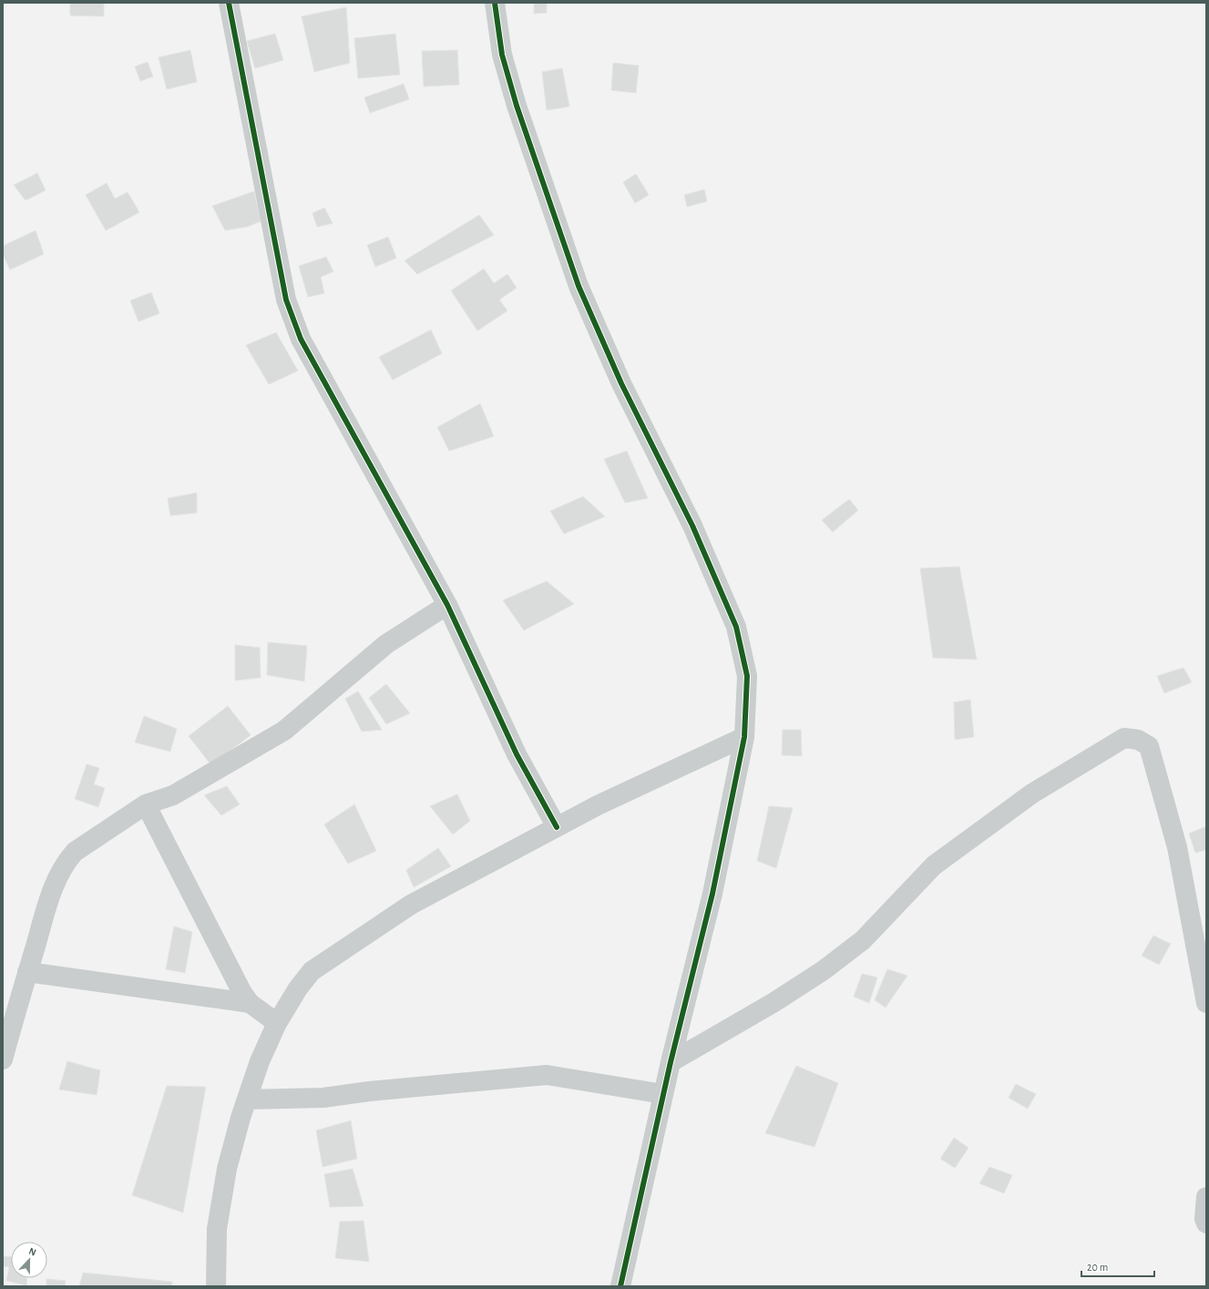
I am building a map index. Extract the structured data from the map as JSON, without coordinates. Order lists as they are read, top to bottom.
{
  "scale_bar": "20 m",
  "north": "top"
}
